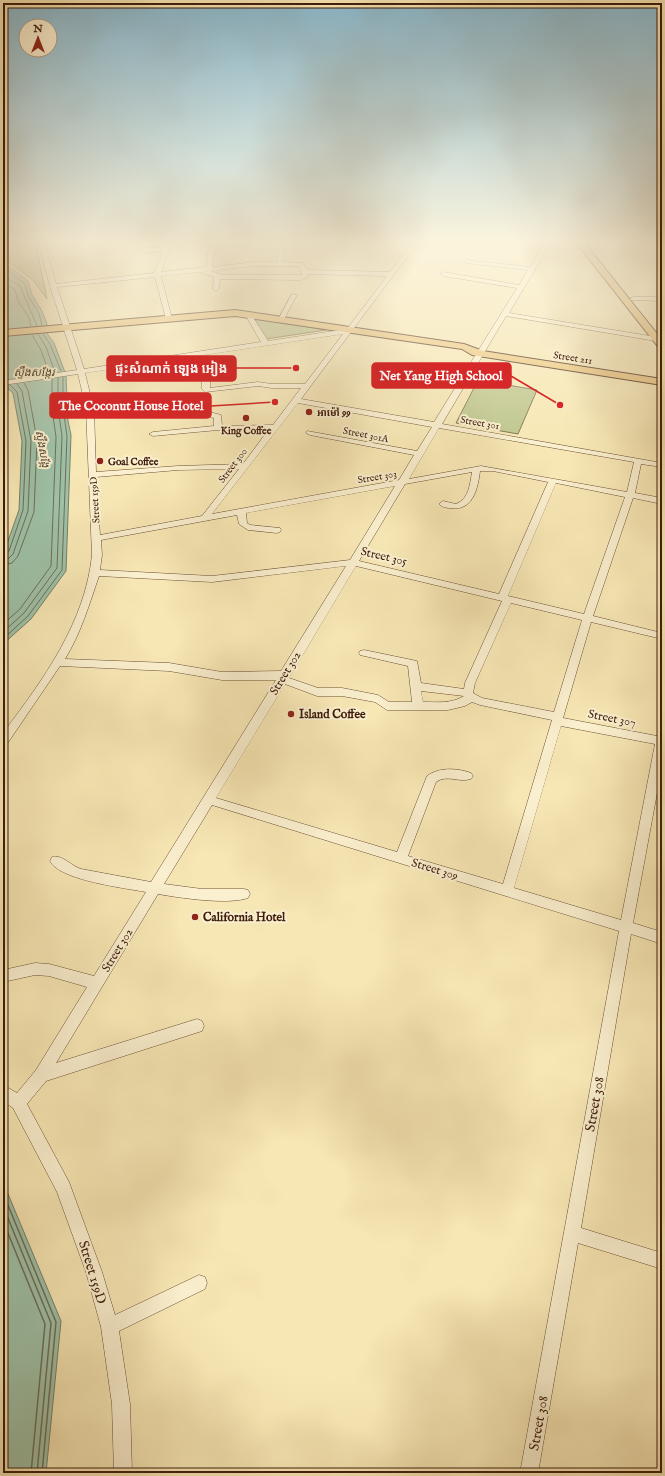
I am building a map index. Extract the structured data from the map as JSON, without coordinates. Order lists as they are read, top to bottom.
{
  "streets": {
    "main road": ["Street 211"],
    "street": [
      "Street 301",
      "Street 301A",
      "Street 300",
      "Street 303",
      "Street 159D",
      "Street 305",
      "Street 302",
      "Street 307",
      "Street 309",
      "Street 308"
    ]
  },
  "crossings": [
    ["Street 211", "Street 300"],
    ["Street 211", "Street 159D"],
    ["Street 211", "Street 302"],
    ["Street 301", "Street 300"],
    ["Street 301", "Street 302"],
    ["Street 301A", "Street 302"],
    ["Street 300", "Street 303"],
    ["Street 303", "Street 159D"],
    ["Street 303", "Street 302"],
    ["Street 159D", "Street 305"],
    ["Street 159D", "Street 302"],
    ["Street 305", "Street 302"],
    ["Street 302", "Street 309"],
    ["Street 307", "Street 308"],
    ["Street 309", "Street 308"]
  ],
  "water": ["ស្ទឹងសង្កែរ", "ស្ទឹងសង្កែ"],
  "places": [
    "ផ្ទះសំណាក់ ឡេង អៀង",
    "The Coconut House Hotel",
    "Net Yang High School",
    "អាម៉ៅ 99",
    "King Coffee",
    "Goal Coffee",
    "Island Coffee",
    "California Hotel"
  ],
  "north": "top"
}
